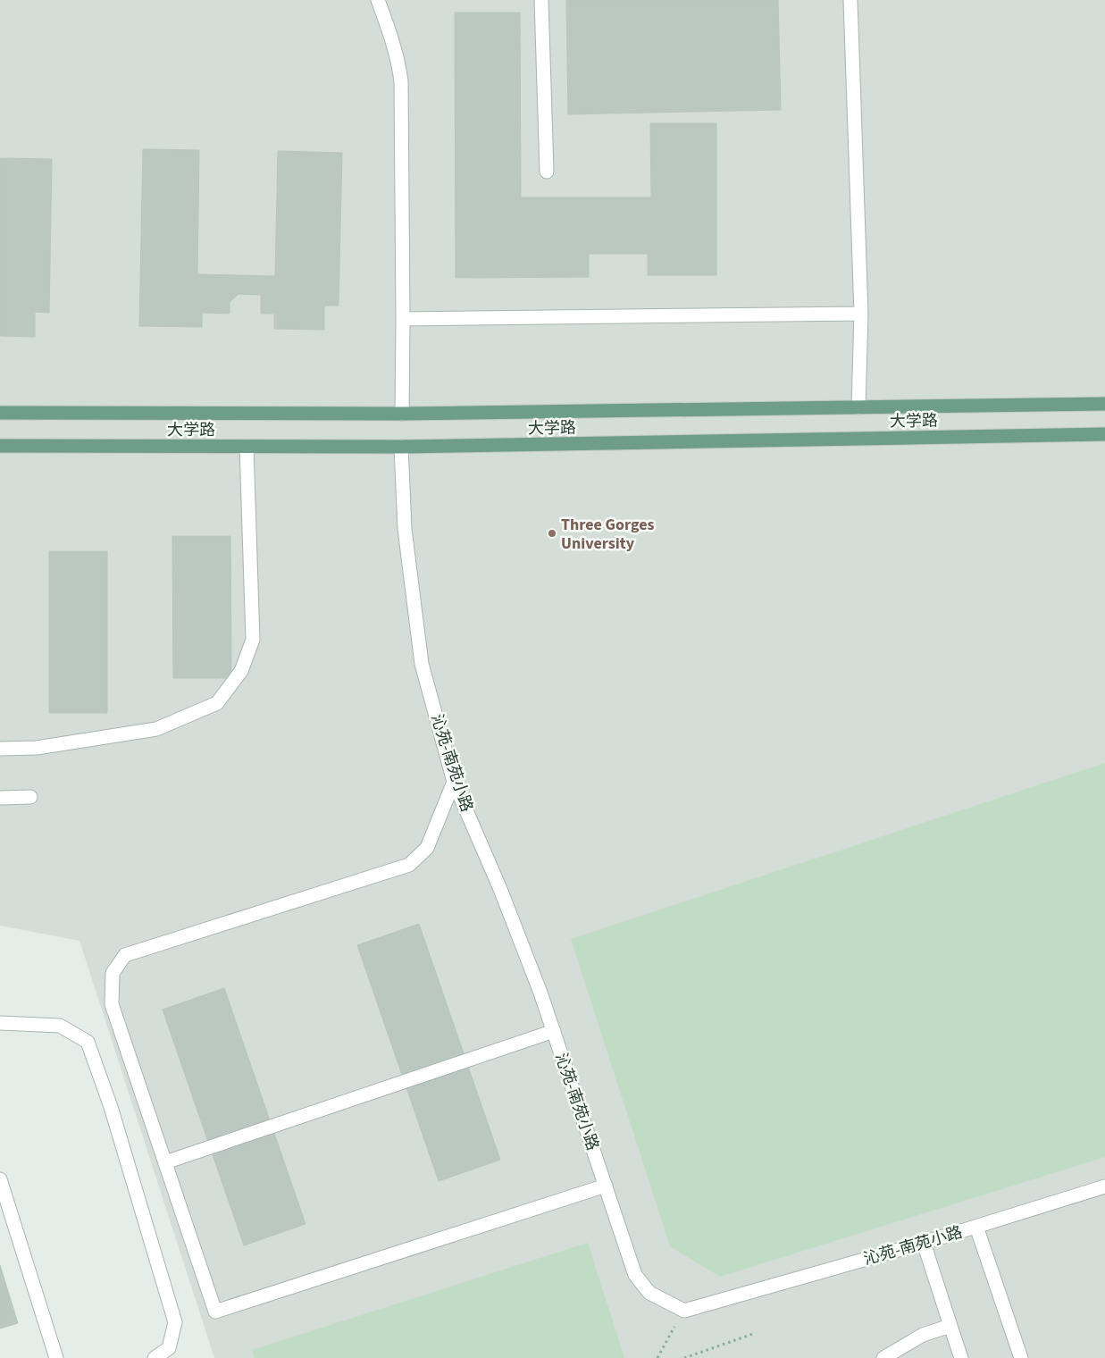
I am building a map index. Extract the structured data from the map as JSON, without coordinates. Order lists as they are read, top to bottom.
{
  "streets": {
    "main road": ["大学路"],
    "street": ["沁苑-南苑小路"]
  },
  "crossings": [
    ["大学路", "沁苑-南苑小路"]
  ],
  "places": ["Three Gorges University"]
}
